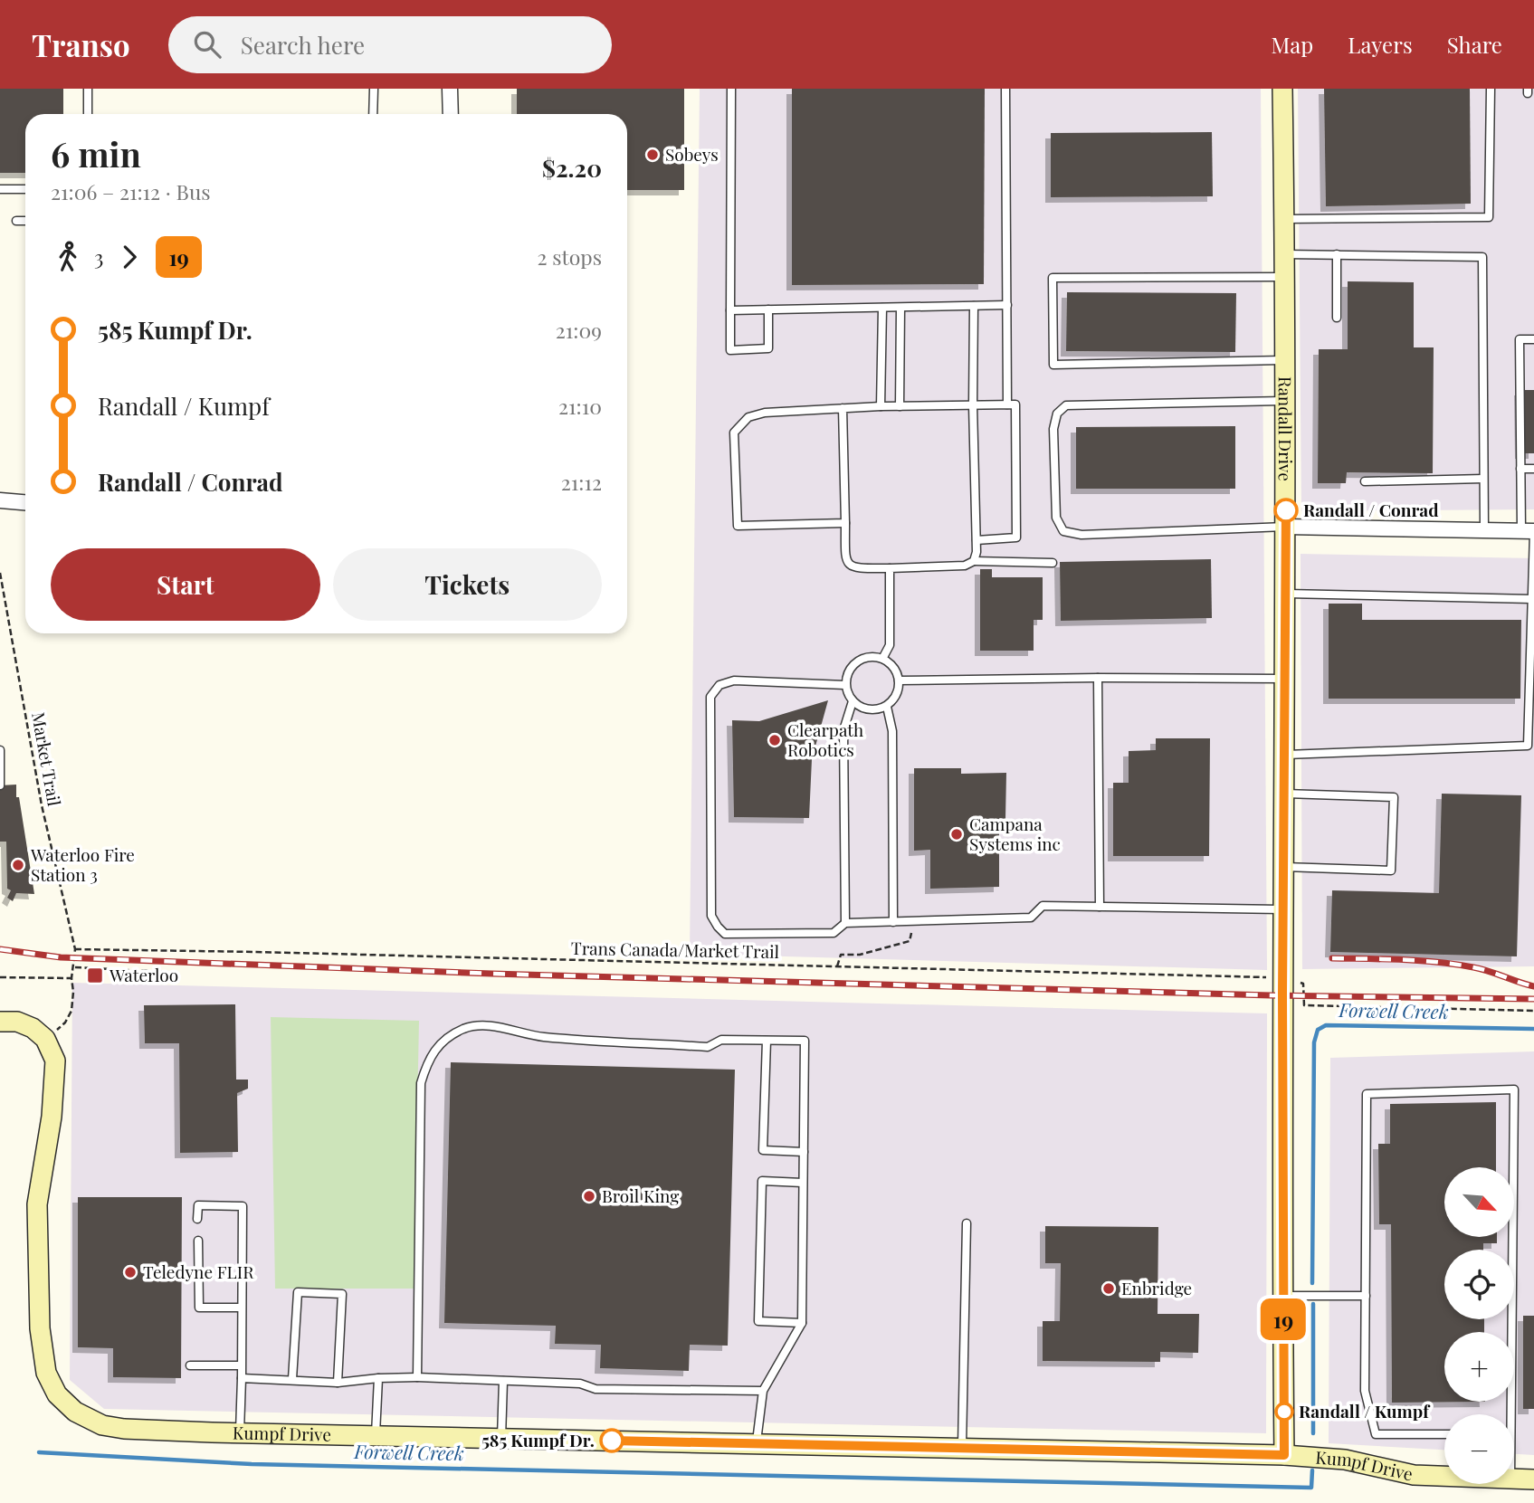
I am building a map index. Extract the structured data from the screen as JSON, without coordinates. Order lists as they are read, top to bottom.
{
  "streets": {
    "street": ["Randall Drive", "Kumpf Drive"],
    "path": ["Market Trail", "Trans Canada/Market Trail"]
  },
  "crossings": [
    ["Randall Drive", "Kumpf Drive"],
    ["Market Trail", "Trans Canada/Market Trail"],
    ["Market Trail", "Kumpf Drive"]
  ],
  "water": ["Forwell Creek"],
  "places": {
    "other": [
      "Sobeys",
      "Randall / Conrad",
      "Clearpath Robotics",
      "Campana Systems inc",
      "Waterloo Fire Station 3",
      "Broil King",
      "Teledyne FLIR",
      "Enbridge",
      "Randall / Kumpf",
      "585 Kumpf Dr."
    ],
    "transit": ["Waterloo"]
  },
  "lines": ["bus line 19"],
  "north": "bottom right",
  "page": {
    "header": "Transo",
    "search": "Search here",
    "nav": ["Map", "Layers", "Share"],
    "on_map": "19",
    "heading": ["6 min", "21:06 – 21:12 · Bus", "$2.20"],
    "legs": ["3", "19", "2 stops"],
    "list": [
      {
        "name": "585 Kumpf Dr.",
        "value": "21:09"
      },
      {
        "name": "Randall / Kumpf",
        "value": "21:10"
      },
      {
        "name": "Randall / Conrad",
        "value": "21:12"
      }
    ],
    "buttons": ["Start", "Tickets"],
    "map_buttons": ["+", "−"]
  }
}
